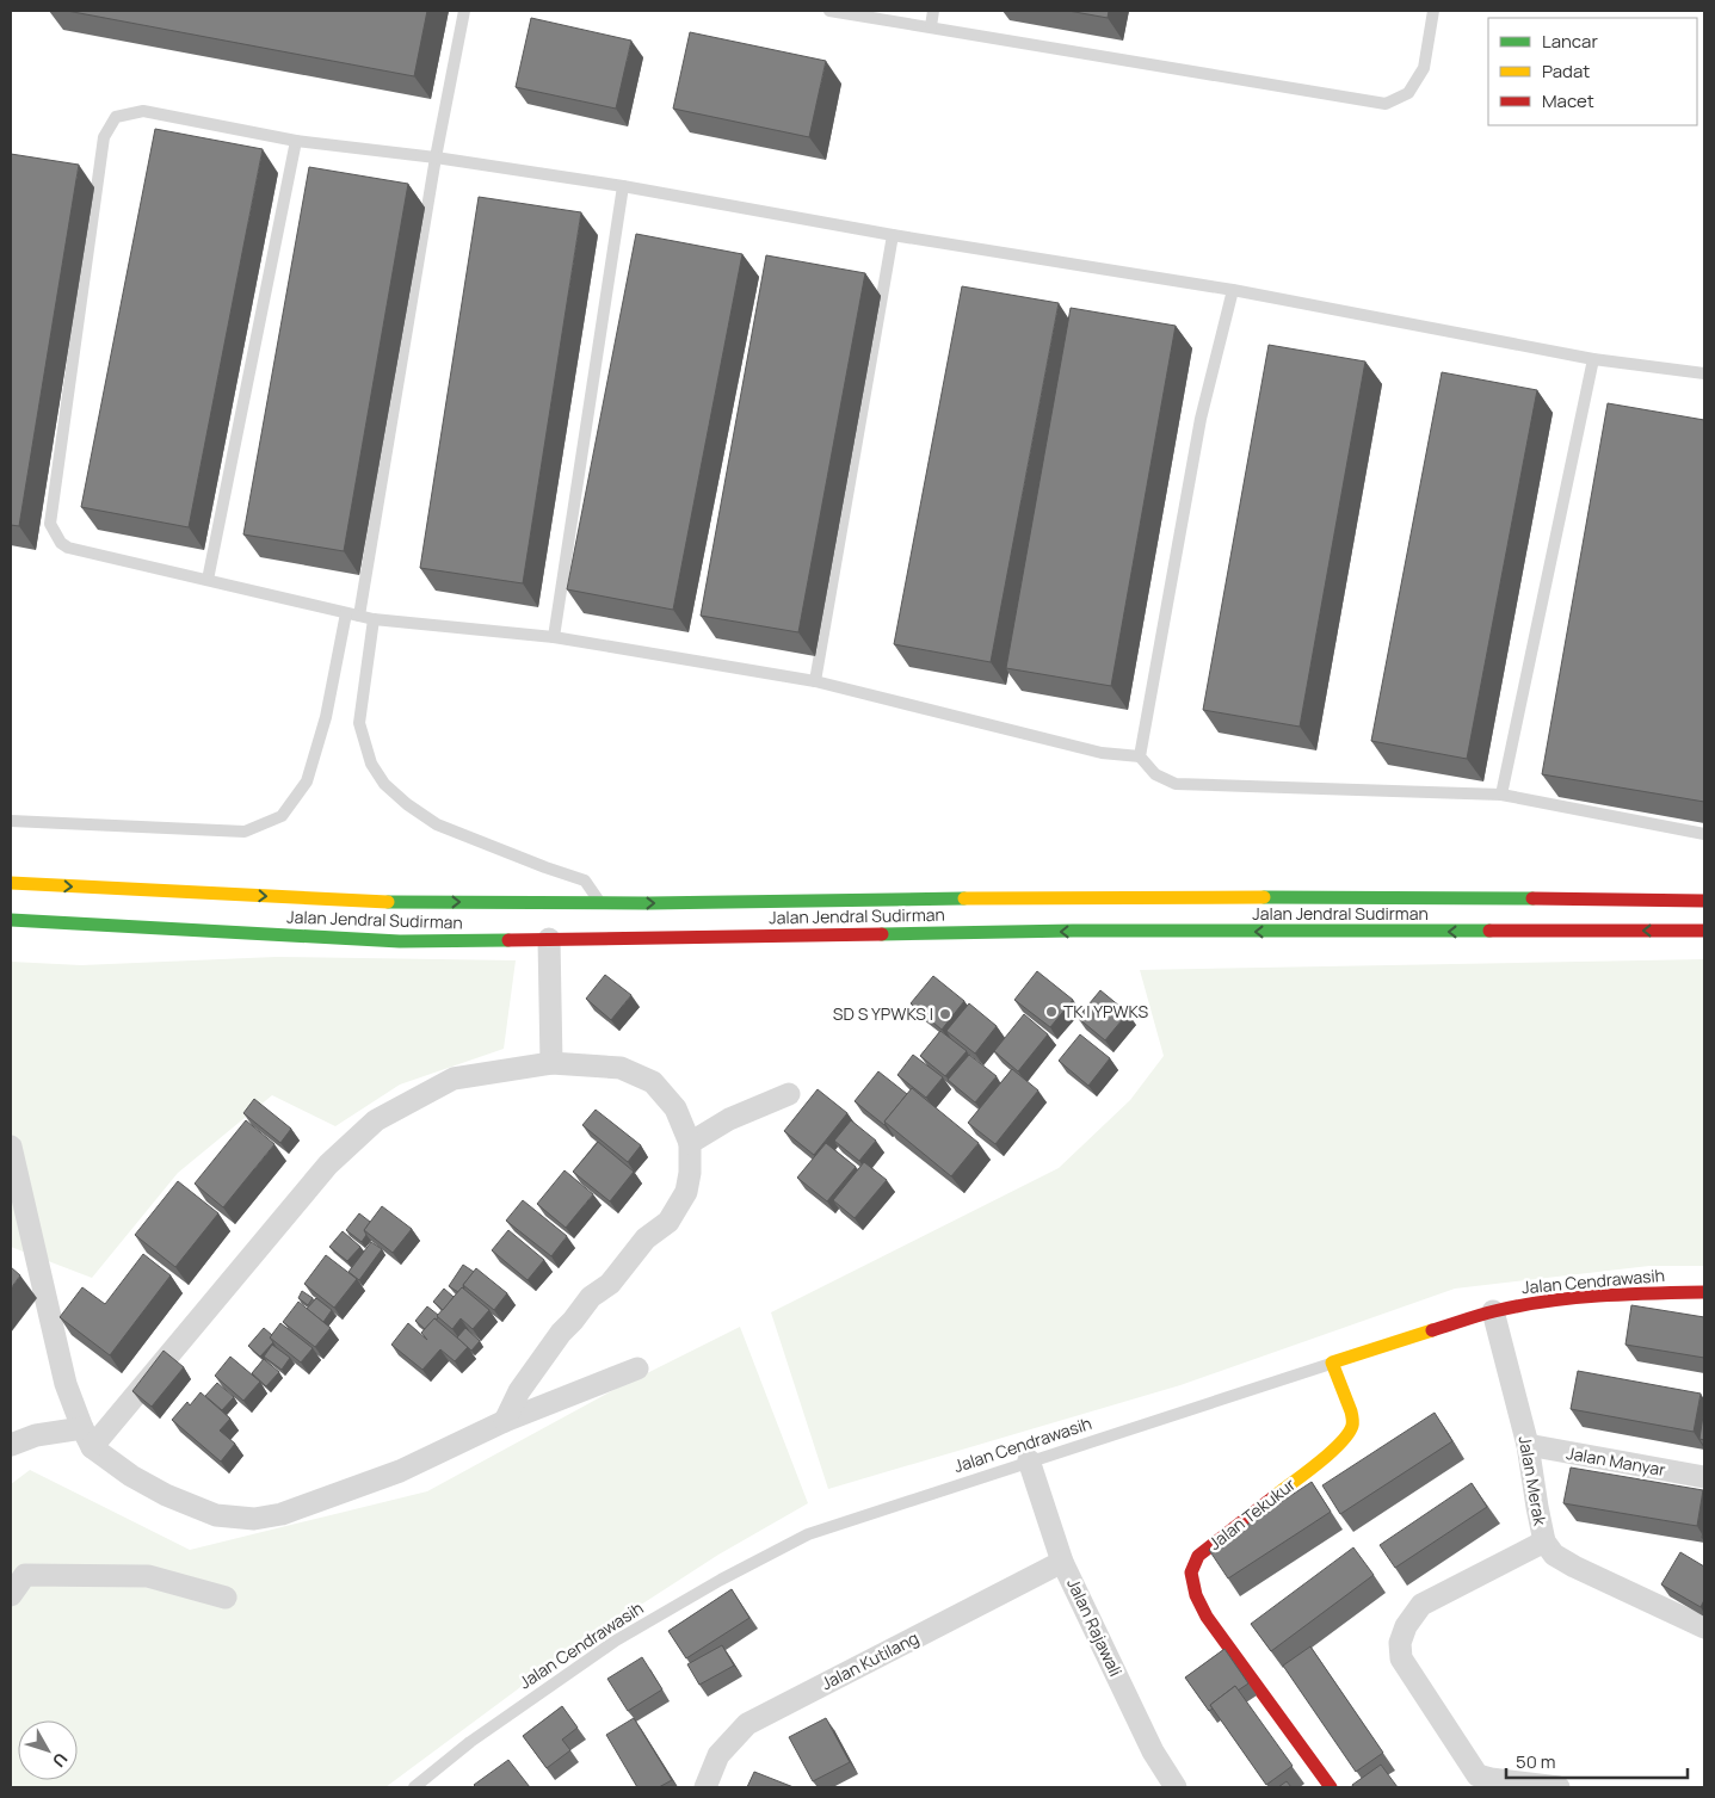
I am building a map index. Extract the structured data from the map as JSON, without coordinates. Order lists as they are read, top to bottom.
{
  "streets": {
    "main road": ["Jalan Jendral Sudirman", "Jalan Cendrawasih", "Jalan Tekukur"],
    "street": [
      "Jalan Manyar",
      "Jalan Merak",
      "Jalan Rajawali",
      "Jalan Kutilang"
    ]
  },
  "crossings": [
    ["Jalan Cendrawasih", "Jalan Merak"],
    ["Jalan Cendrawasih", "Jalan Tekukur"],
    ["Jalan Cendrawasih", "Jalan Rajawali"],
    ["Jalan Manyar", "Jalan Merak"],
    ["Jalan Rajawali", "Jalan Kutilang"]
  ],
  "places": ["TK I YPWKS", "SD S YPWKS I"],
  "legend": ["Lancar", "Padat", "Macet"],
  "scale_bar": "50 m",
  "north": "bottom right"
}
